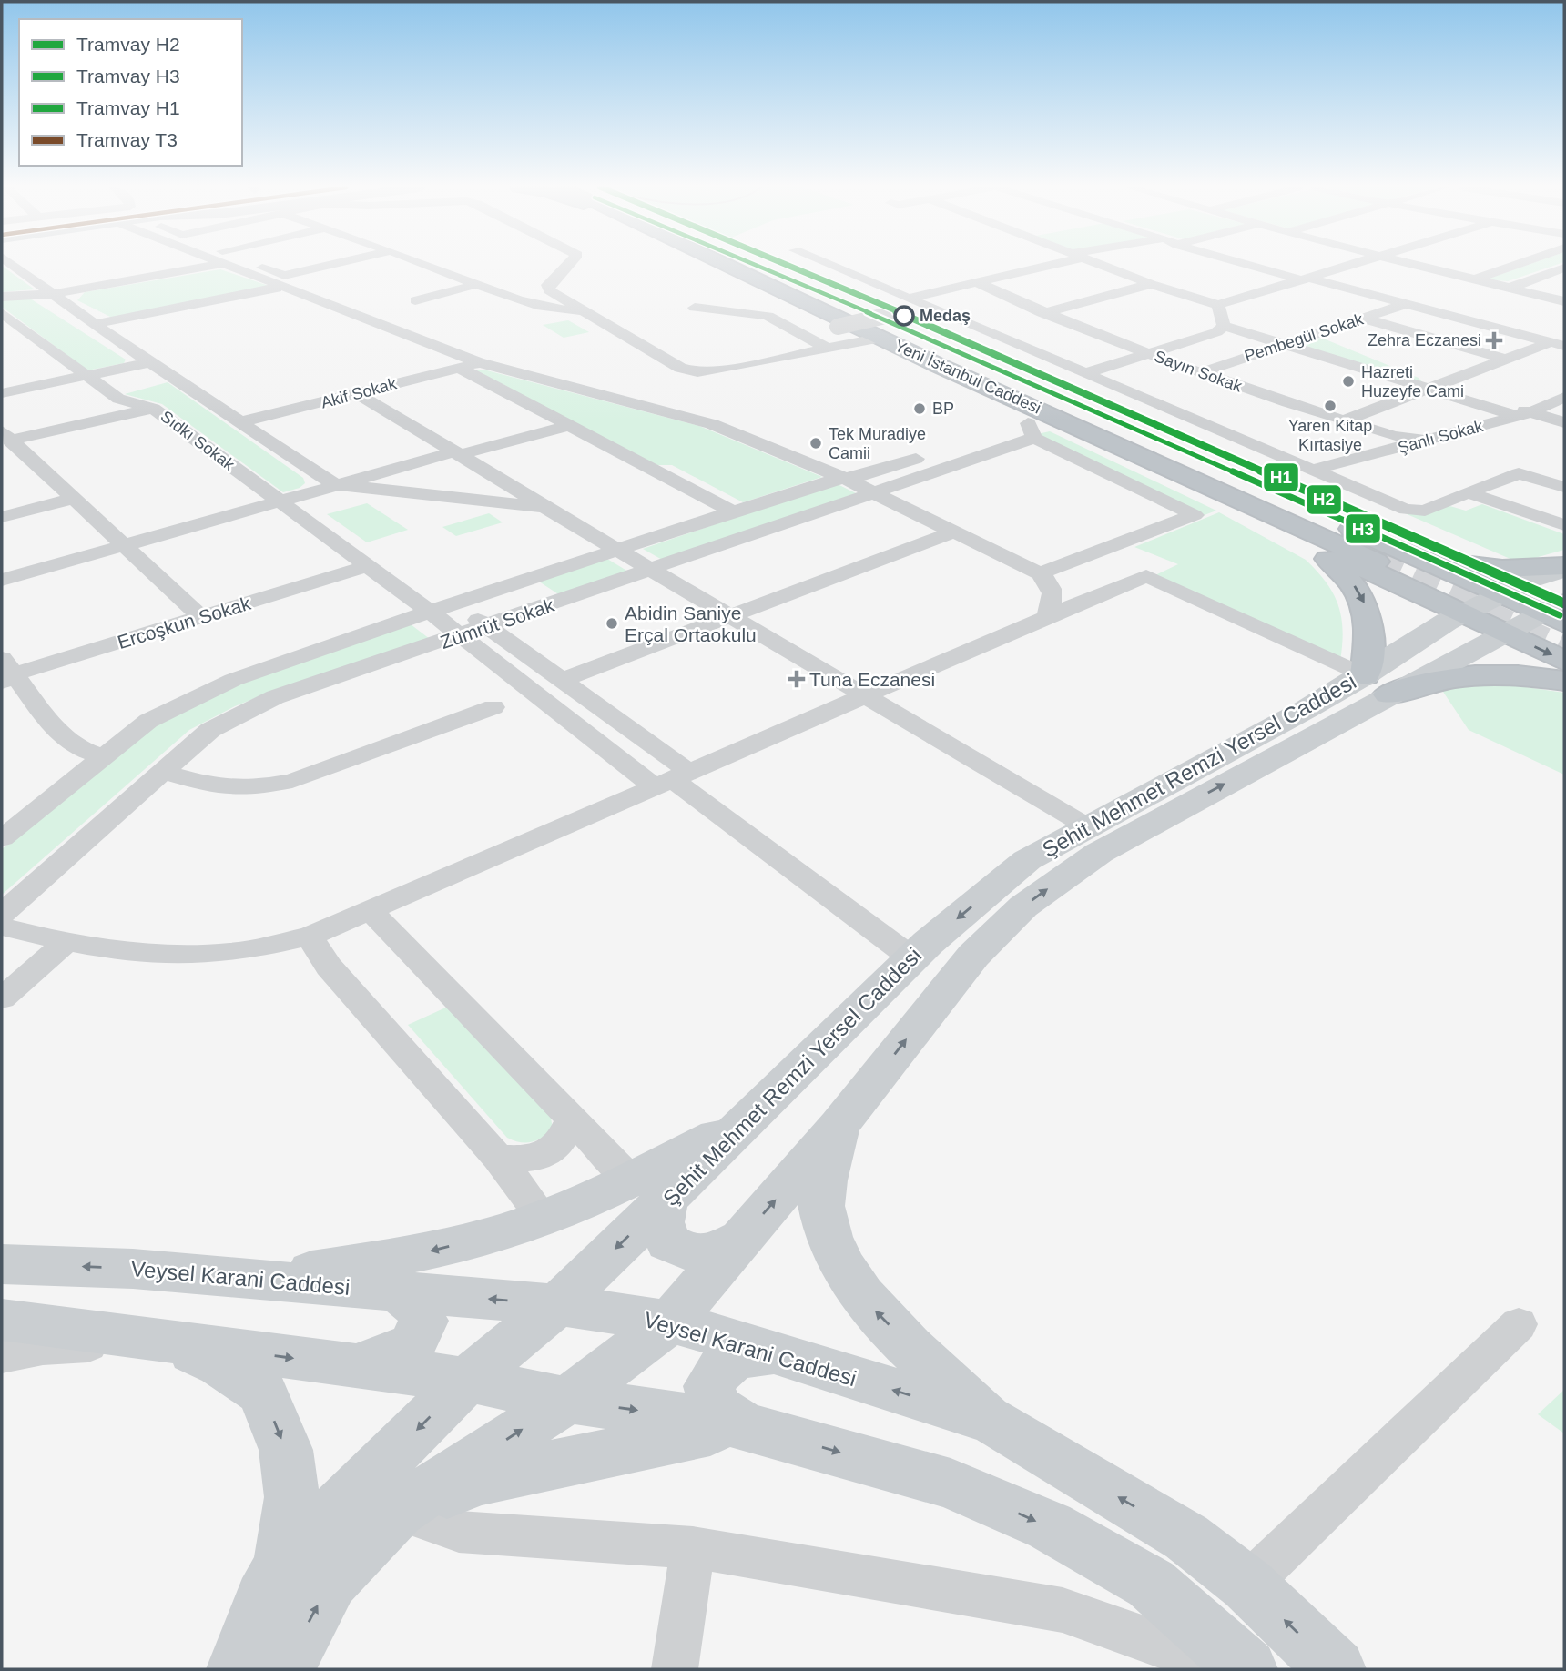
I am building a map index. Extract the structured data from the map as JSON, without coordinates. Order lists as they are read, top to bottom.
{
  "streets": {
    "highway": ["Yeni İstanbul Caddesi"],
    "main road": ["Şehit Mehmet Remzi Yersel Caddesi", "Veysel Karani Caddesi"],
    "street": [
      "Pembegül Sokak",
      "Sayın Sokak",
      "Akif Sokak",
      "Şanlı Sokak",
      "Sıdkı Sokak",
      "Ercoşkun Sokak",
      "Zümrüt Sokak"
    ]
  },
  "crossings": [
    ["Pembegül Sokak", "Sayın Sokak"],
    ["Sayın Sokak", "Şanlı Sokak"],
    ["Sıdkı Sokak", "Ercoşkun Sokak"],
    ["Sıdkı Sokak", "Zümrüt Sokak"],
    ["Şehit Mehmet Remzi Yersel Caddesi", "Veysel Karani Caddesi"]
  ],
  "places": {
    "other": [
      "Medaş",
      "Hazreti Huzeyfe Cami",
      "Yaren Kitap Kırtasiye",
      "BP",
      "Tek Muradiye Camii",
      "Abidin Saniye Erçal Ortaokulu"
    ],
    "health": ["Zehra Eczanesi", "Tuna Eczanesi"]
  },
  "lines": ["tram line H2", "tram line H3", "tram line H1"],
  "legend": [
    "Tramvay H2",
    "Tramvay H3",
    "Tramvay H1",
    "Tramvay T3"
  ]
}
